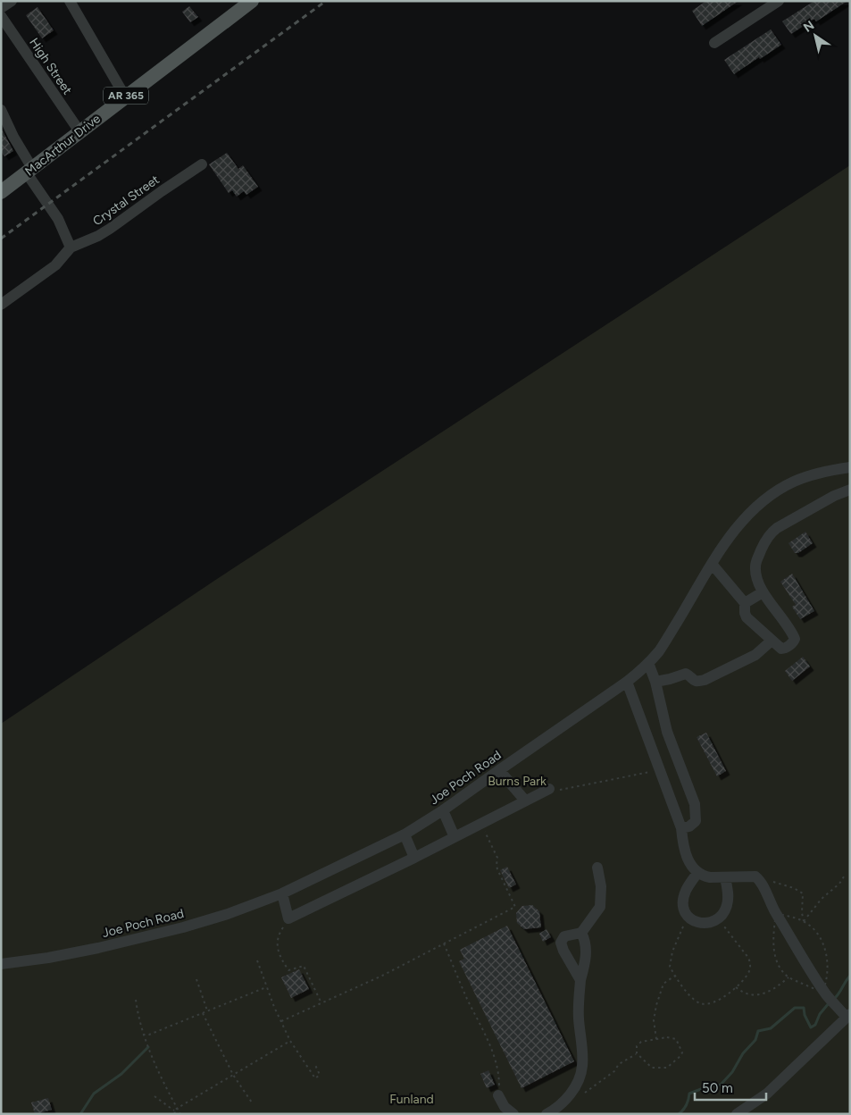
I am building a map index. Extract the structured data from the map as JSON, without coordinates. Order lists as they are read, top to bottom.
{
  "streets": {
    "main road": ["AR 365", "MacArthur Drive"],
    "street": ["High Street", "Crystal Street", "Joe Poch Road"]
  },
  "crossings": [
    ["High Street", "MacArthur Drive"]
  ],
  "parks": ["Burns Park", "Funland"],
  "scale_bar": "50 m",
  "north": "top left"
}
